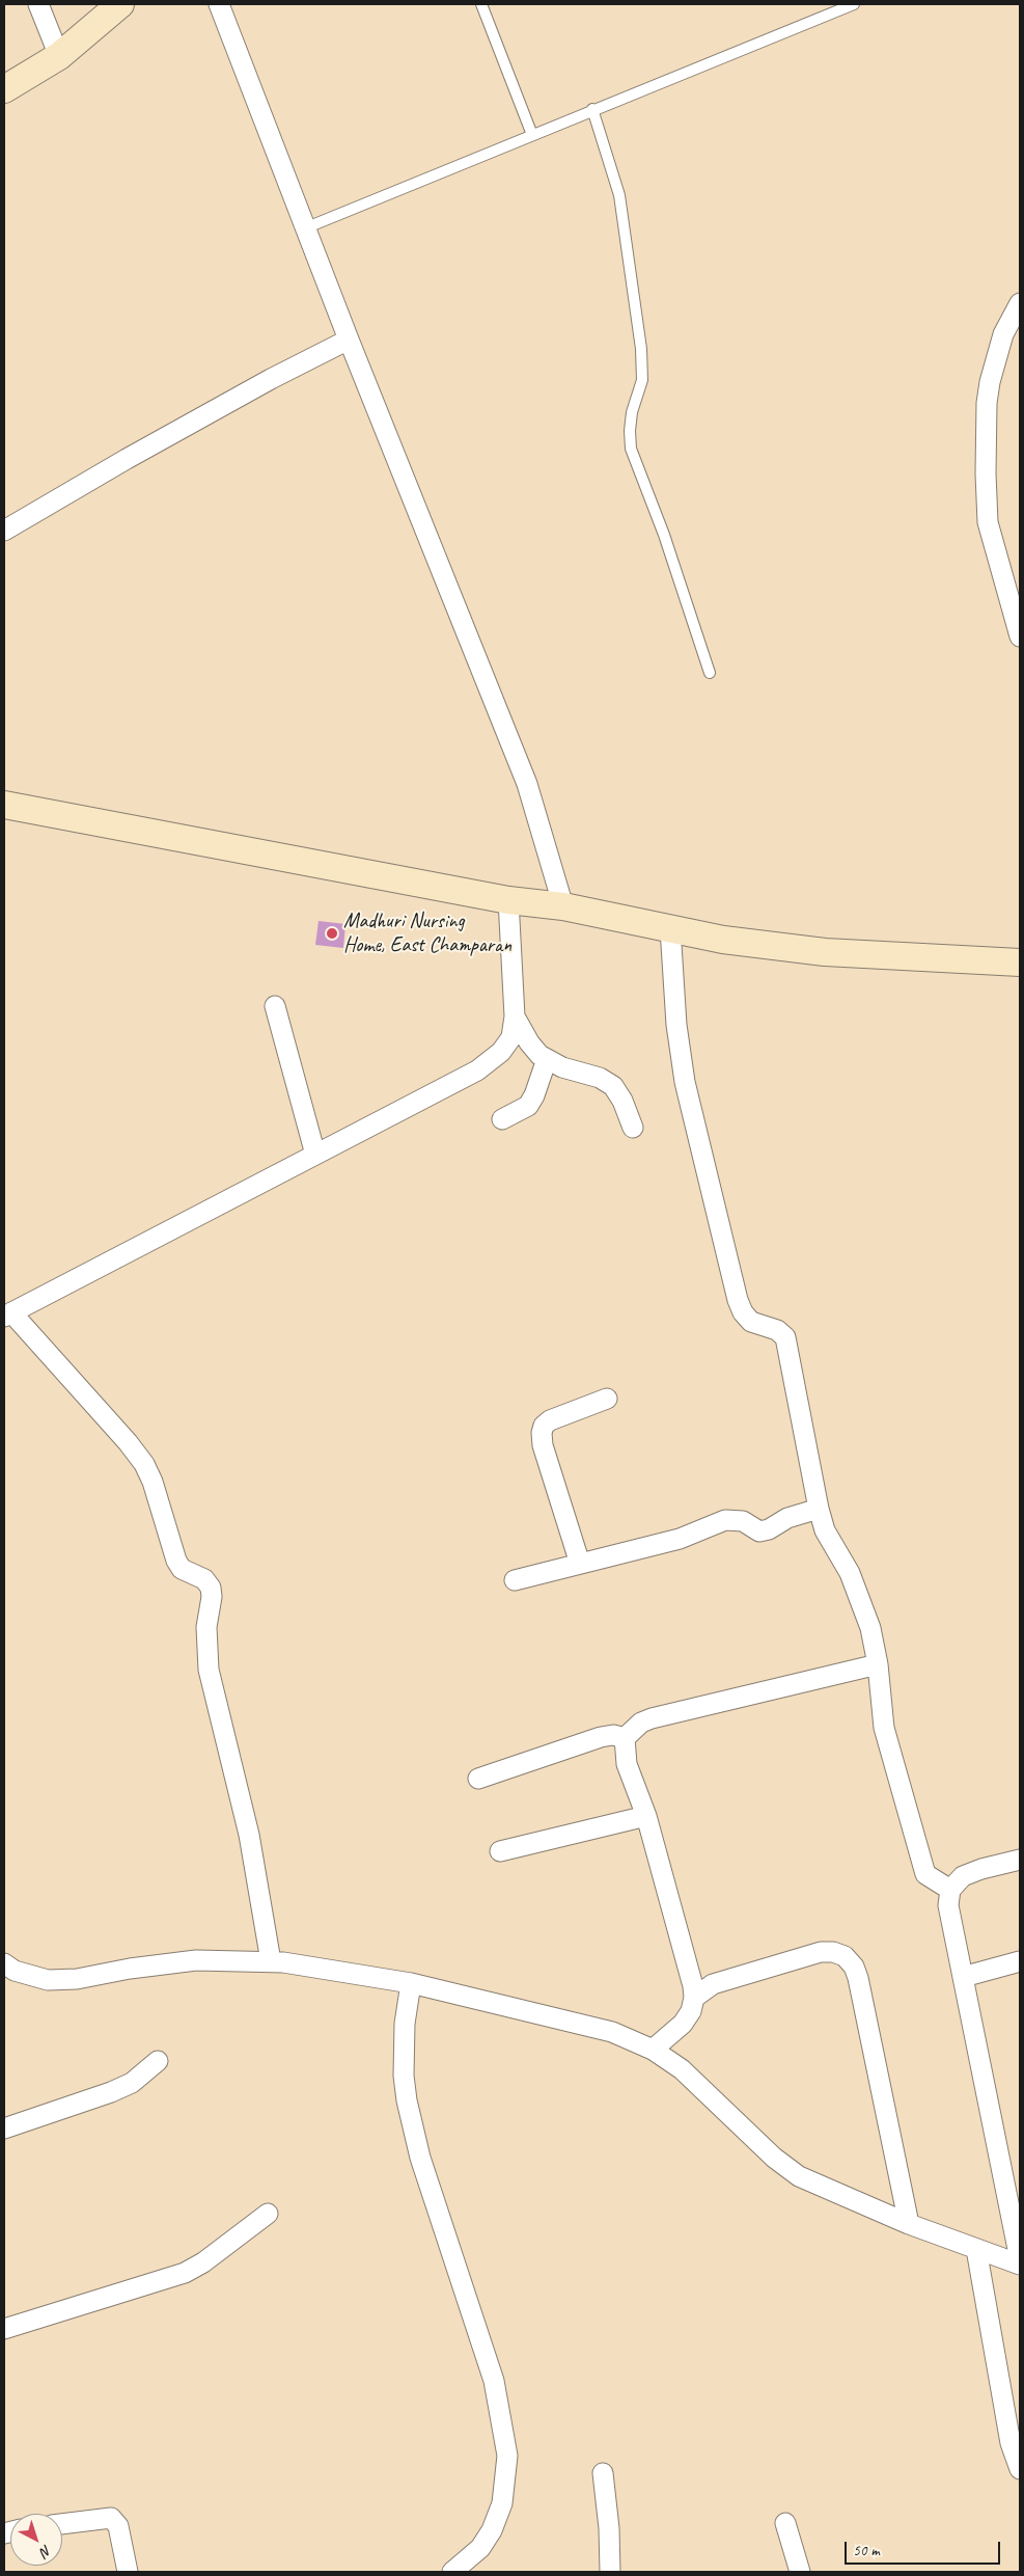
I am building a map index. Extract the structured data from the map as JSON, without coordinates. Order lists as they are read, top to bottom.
{
  "places": ["Madhuri Nursing Home, East Champaran"],
  "scale_bar": "50 m",
  "north": "bottom right"
}
